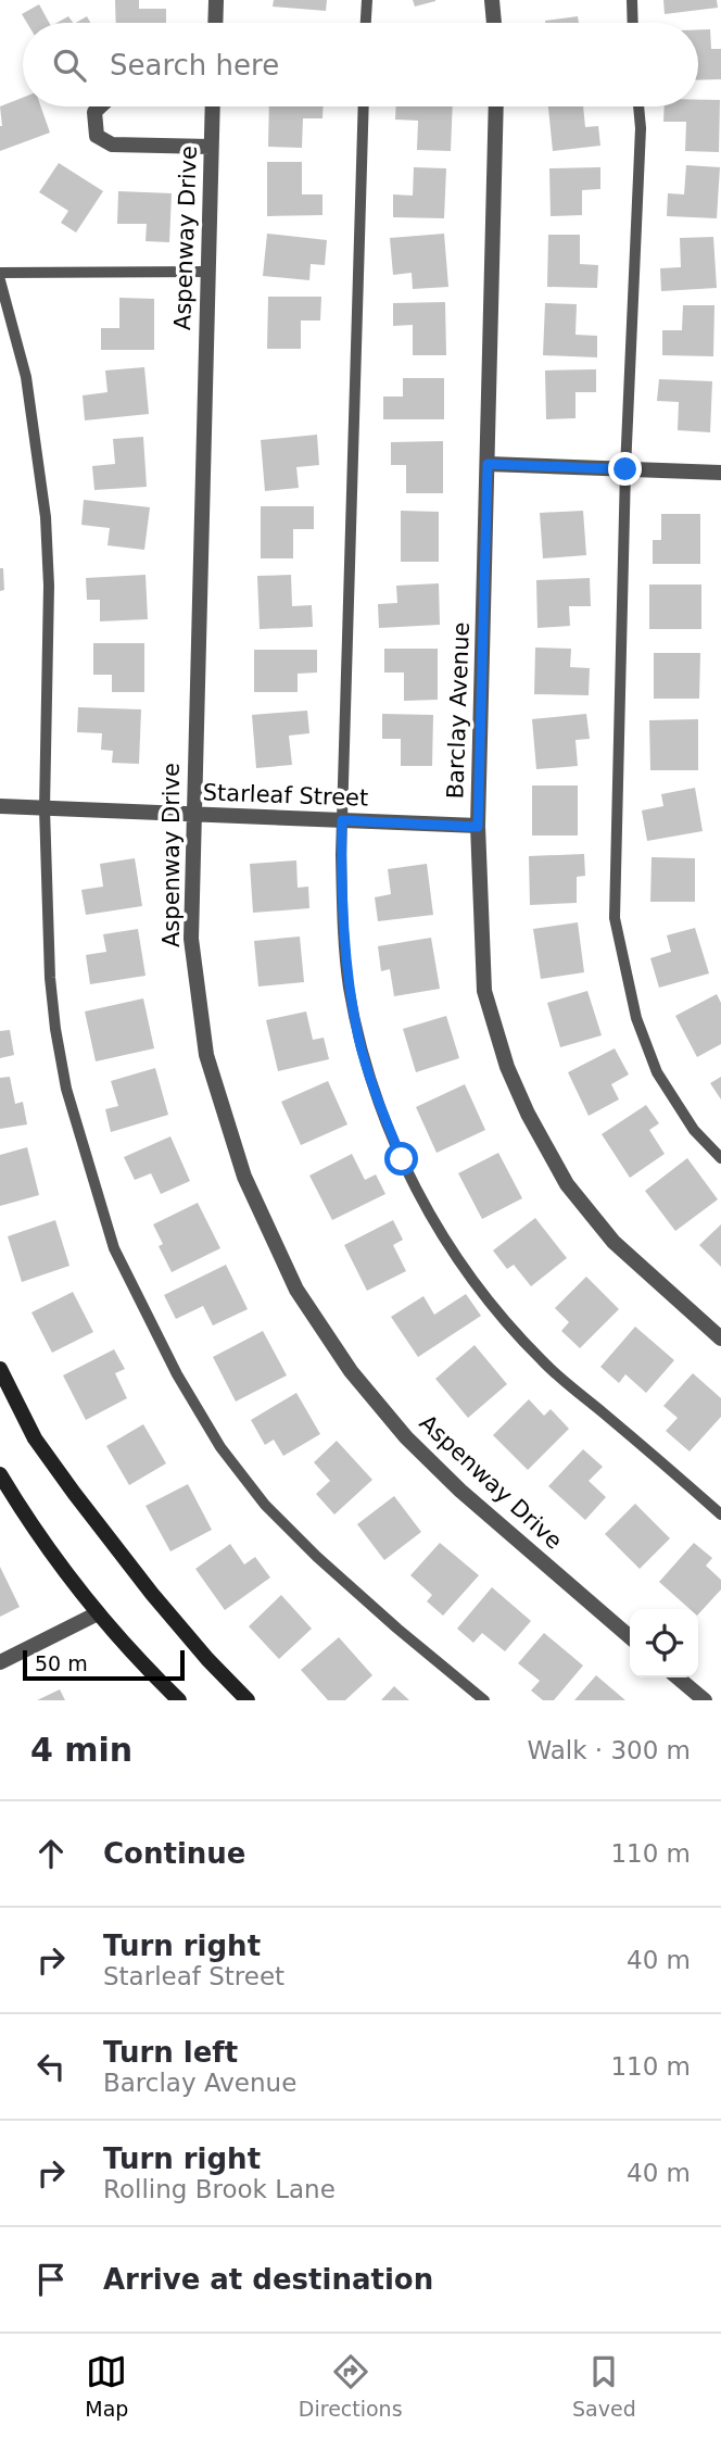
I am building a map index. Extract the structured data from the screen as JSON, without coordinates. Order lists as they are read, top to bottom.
{
  "streets": {
    "street": ["Aspenway Drive", "Barclay Avenue", "Starleaf Street"]
  },
  "crossings": [
    ["Aspenway Drive", "Starleaf Street"],
    ["Barclay Avenue", "Starleaf Street"]
  ],
  "scale_bar": "50 m",
  "page": {
    "search": "Search here",
    "scale": "50 m",
    "heading": ["4 min", "Walk · 300 m"],
    "list": [
      ["Continue", "110 m"],
      ["Turn right", "Starleaf Street", "40 m"],
      ["Turn left", "Barclay Avenue", "110 m"],
      ["Turn right", "Rolling Brook Lane", "40 m"],
      "Arrive at destination"
    ],
    "nav": ["Map", "Directions", "Saved"]
  }
}
